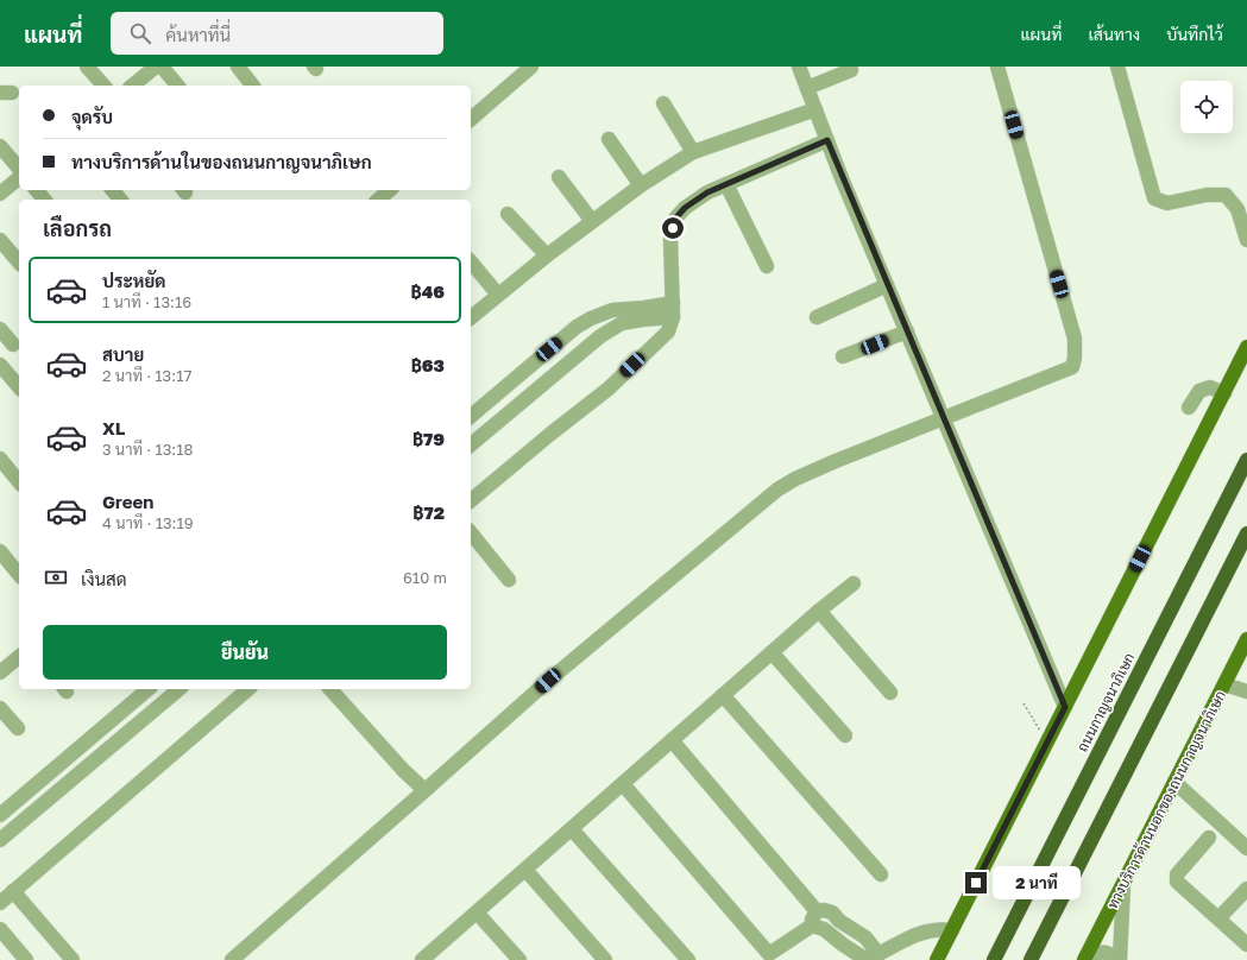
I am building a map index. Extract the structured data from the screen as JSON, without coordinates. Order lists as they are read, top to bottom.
{
  "streets": {
    "highway": ["ถนนกาญจนาภิเษก"],
    "main road": ["ทางบริการด้านนอกของถนนกาญจนาภิเษก"]
  },
  "page": {
    "header": "แผนที่",
    "search": "ค้นหาที่นี่",
    "nav": ["แผนที่", "เส้นทาง", "บันทึกไว้"],
    "banner": ["จุดรับ", "ทางบริการด้านในของถนนกาญจนาภิเษก"],
    "heading": "เลือกรถ",
    "list": [
      {
        "name": "ประหยัด",
        "note": "1 นาที · 13:16",
        "value": "฿46"
      },
      {
        "name": "สบาย",
        "note": "2 นาที · 13:17",
        "value": "฿63"
      },
      {
        "name": "XL",
        "note": "3 นาที · 13:18",
        "value": "฿79"
      },
      {
        "name": "Green",
        "note": "4 นาที · 13:19",
        "value": "฿72"
      }
    ],
    "pay": ["เงินสด", "610 m"],
    "buttons": "ยืนยัน",
    "bubble": "2 นาที"
  }
}
